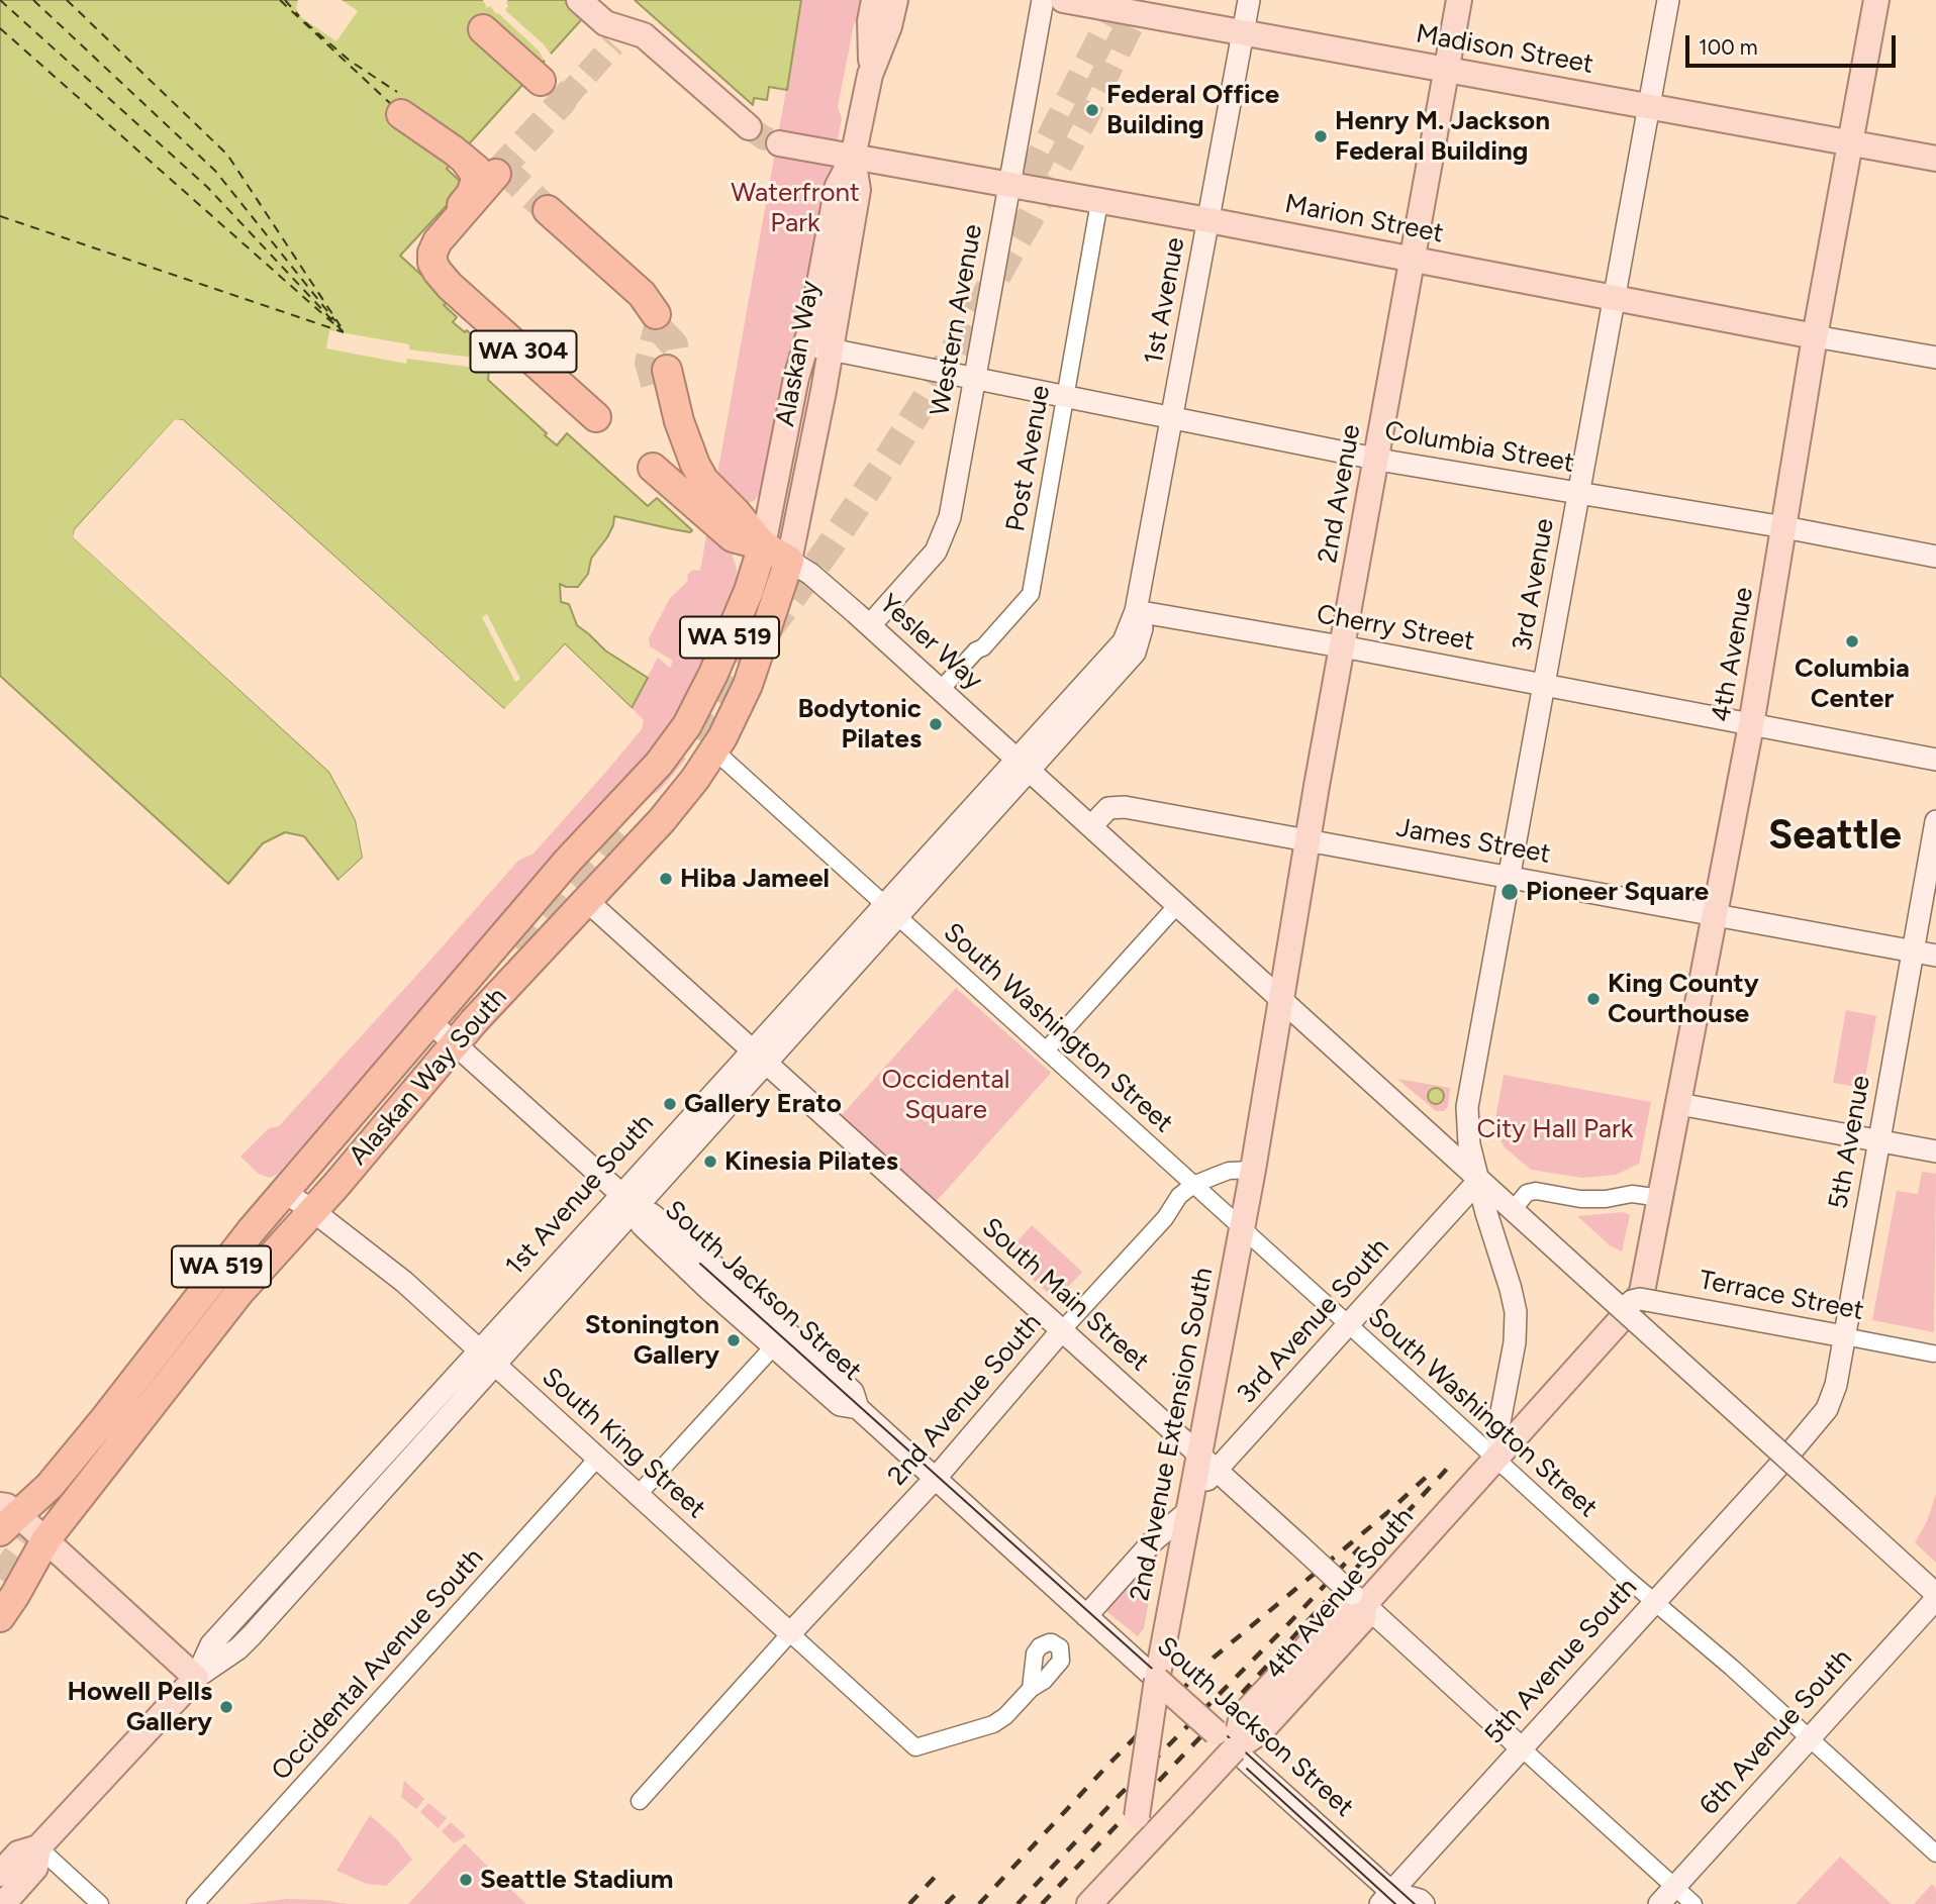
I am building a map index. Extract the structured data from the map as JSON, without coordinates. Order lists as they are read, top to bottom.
{
  "streets": {
    "highway": ["WA 304", "WA 519", "Alaskan Way South"],
    "main road": [
      "Madison Street",
      "Marion Street",
      "1st Avenue",
      "Western Avenue",
      "Alaskan Way",
      "Columbia Street",
      "2nd Avenue",
      "3rd Avenue",
      "Cherry Street",
      "Yesler Way",
      "4th Avenue",
      "James Street",
      "5th Avenue",
      "1st Avenue South",
      "South Jackson Street",
      "South Main Street",
      "Terrace Street",
      "3rd Avenue South",
      "2nd Avenue South",
      "2nd Avenue Extension South",
      "South King Street",
      "4th Avenue South",
      "5th Avenue South",
      "6th Avenue South"
    ],
    "street": ["Post Avenue", "South Washington Street", "Occidental Avenue South"]
  },
  "crossings": [
    ["Madison Street", "1st Avenue"],
    ["Madison Street", "2nd Avenue"],
    ["Madison Street", "3rd Avenue"],
    ["Madison Street", "4th Avenue"],
    ["Marion Street", "1st Avenue"],
    ["Marion Street", "Western Avenue"],
    ["Marion Street", "Alaskan Way"],
    ["Marion Street", "Post Avenue"],
    ["Marion Street", "2nd Avenue"],
    ["Marion Street", "3rd Avenue"],
    ["Marion Street", "4th Avenue"],
    ["1st Avenue", "Columbia Street"],
    ["1st Avenue", "Cherry Street"],
    ["1st Avenue", "Yesler Way"],
    ["1st Avenue", "1st Avenue South"],
    ["Western Avenue", "Columbia Street"],
    ["Western Avenue", "Yesler Way"],
    ["Alaskan Way", "Columbia Street"],
    ["Alaskan Way", "Yesler Way"],
    ["Alaskan Way", "Alaskan Way South"],
    ["Columbia Street", "Post Avenue"],
    ["Columbia Street", "2nd Avenue"],
    ["Columbia Street", "3rd Avenue"],
    ["Columbia Street", "4th Avenue"],
    ["Post Avenue", "Yesler Way"],
    ["2nd Avenue", "Cherry Street"],
    ["2nd Avenue", "Yesler Way"],
    ["2nd Avenue", "James Street"],
    ["2nd Avenue", "2nd Avenue Extension South"],
    ["3rd Avenue", "Cherry Street"],
    ["3rd Avenue", "Yesler Way"],
    ["3rd Avenue", "James Street"],
    ["3rd Avenue", "South Washington Street"],
    ["3rd Avenue", "3rd Avenue South"],
    ["3rd Avenue", "4th Avenue South"],
    ["Cherry Street", "4th Avenue"],
    ["Yesler Way", "4th Avenue"],
    ["Yesler Way", "James Street"],
    ["Yesler Way", "Alaskan Way South"],
    ["Yesler Way", "1st Avenue South"],
    ["Yesler Way", "Terrace Street"],
    ["Yesler Way", "3rd Avenue South"],
    ["Yesler Way", "2nd Avenue Extension South"],
    ["Yesler Way", "4th Avenue South"],
    ["4th Avenue", "James Street"],
    ["4th Avenue", "Terrace Street"],
    ["4th Avenue", "4th Avenue South"],
    ["James Street", "5th Avenue"],
    ["South Washington Street", "Alaskan Way South"],
    ["South Washington Street", "1st Avenue South"],
    ["South Washington Street", "3rd Avenue South"],
    ["South Washington Street", "2nd Avenue South"],
    ["South Washington Street", "2nd Avenue Extension South"],
    ["South Washington Street", "4th Avenue South"],
    ["South Washington Street", "5th Avenue South"],
    ["South Washington Street", "6th Avenue South"],
    ["Alaskan Way South", "South Jackson Street"],
    ["Alaskan Way South", "South Main Street"],
    ["Alaskan Way South", "South King Street"],
    ["5th Avenue", "Terrace Street"],
    ["5th Avenue", "5th Avenue South"],
    ["1st Avenue South", "South Jackson Street"],
    ["1st Avenue South", "South Main Street"],
    ["1st Avenue South", "South King Street"],
    ["South Jackson Street", "2nd Avenue South"],
    ["South Jackson Street", "2nd Avenue Extension South"],
    ["South Jackson Street", "4th Avenue South"],
    ["South Jackson Street", "5th Avenue South"],
    ["South Main Street", "3rd Avenue South"],
    ["South Main Street", "2nd Avenue South"],
    ["South Main Street", "2nd Avenue Extension South"],
    ["South Main Street", "4th Avenue South"],
    ["South Main Street", "5th Avenue South"],
    ["South Main Street", "6th Avenue South"],
    ["Terrace Street", "4th Avenue South"],
    ["3rd Avenue South", "2nd Avenue Extension South"],
    ["2nd Avenue South", "2nd Avenue Extension South"],
    ["2nd Avenue South", "South King Street"],
    ["2nd Avenue Extension South", "4th Avenue South"],
    ["South King Street", "Occidental Avenue South"]
  ],
  "districts": ["Seattle"],
  "parks": ["Waterfront Park", "Occidental Square", "City Hall Park"],
  "places": [
    "Federal Office Building",
    "Henry M. Jackson Federal Building",
    "Columbia Center",
    "Bodytonic Pilates",
    "Hiba Jameel",
    "Pioneer Square",
    "King County Courthouse",
    "Gallery Erato",
    "Kinesia Pilates",
    "Stonington Gallery",
    "Howell Pells Gallery",
    "Seattle Stadium"
  ],
  "scale_bar": "100 m"
}
